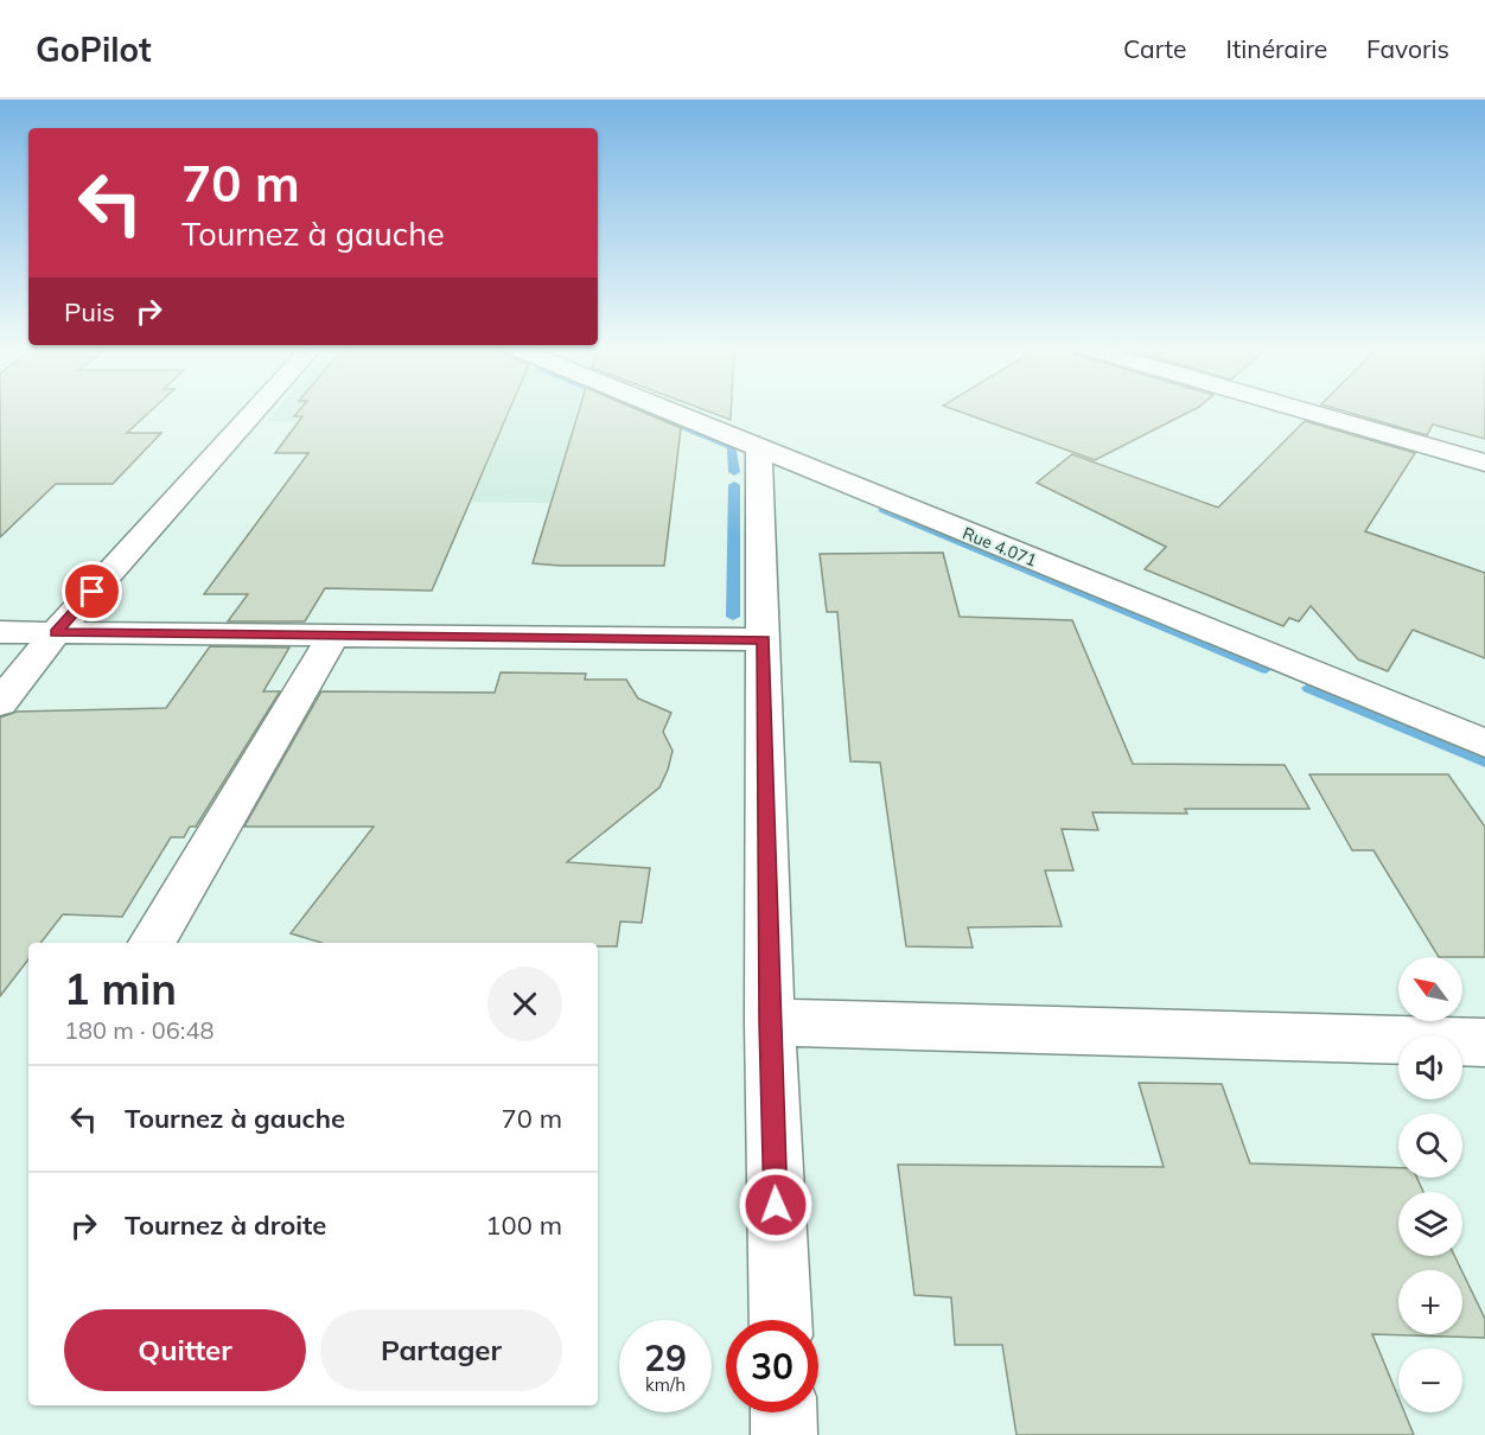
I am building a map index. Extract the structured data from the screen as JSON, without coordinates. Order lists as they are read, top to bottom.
{
  "streets": {
    "street": ["Rue 4.071"]
  },
  "north": "top left",
  "page": {
    "header": "GoPilot",
    "nav": ["Carte", "Itinéraire", "Favoris"],
    "turn": ["70 m", "Tournez à gauche"],
    "then": "Puis",
    "heading": ["1 min", "180 m · 06:48"],
    "map_buttons": ["+", "−"],
    "list": [
      {
        "name": "Tournez à gauche",
        "value": "70 m"
      },
      {
        "name": "Tournez à droite",
        "value": "100 m"
      }
    ],
    "buttons": ["Quitter", "Partager"],
    "speed": "29 km/h",
    "limit": "30"
  }
}
